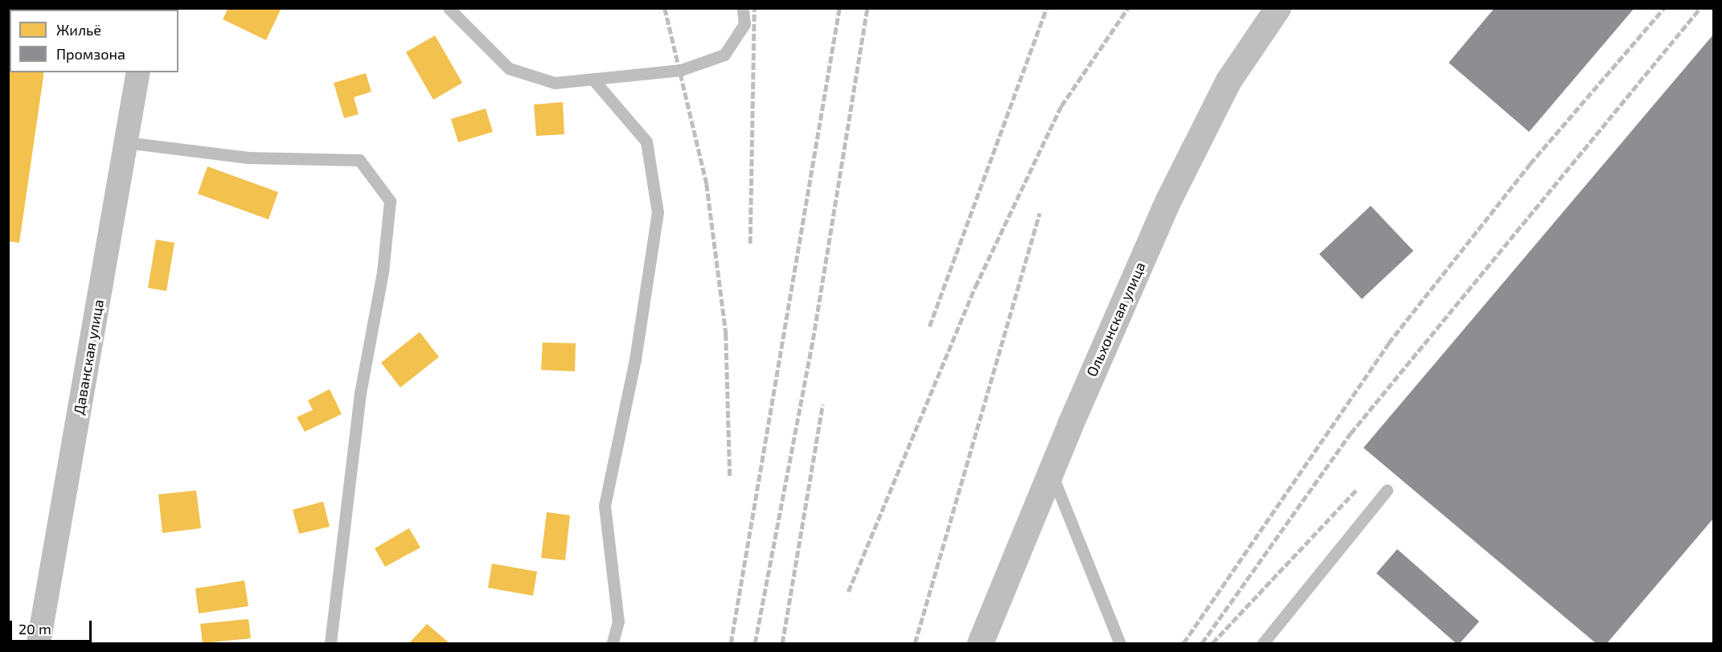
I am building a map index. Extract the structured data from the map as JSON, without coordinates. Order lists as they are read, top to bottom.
{
  "streets": {
    "street": ["Ольхонская улица", "Даванская улица"]
  },
  "legend": ["Жильё", "Промзона"],
  "scale_bar": "20 m"
}
